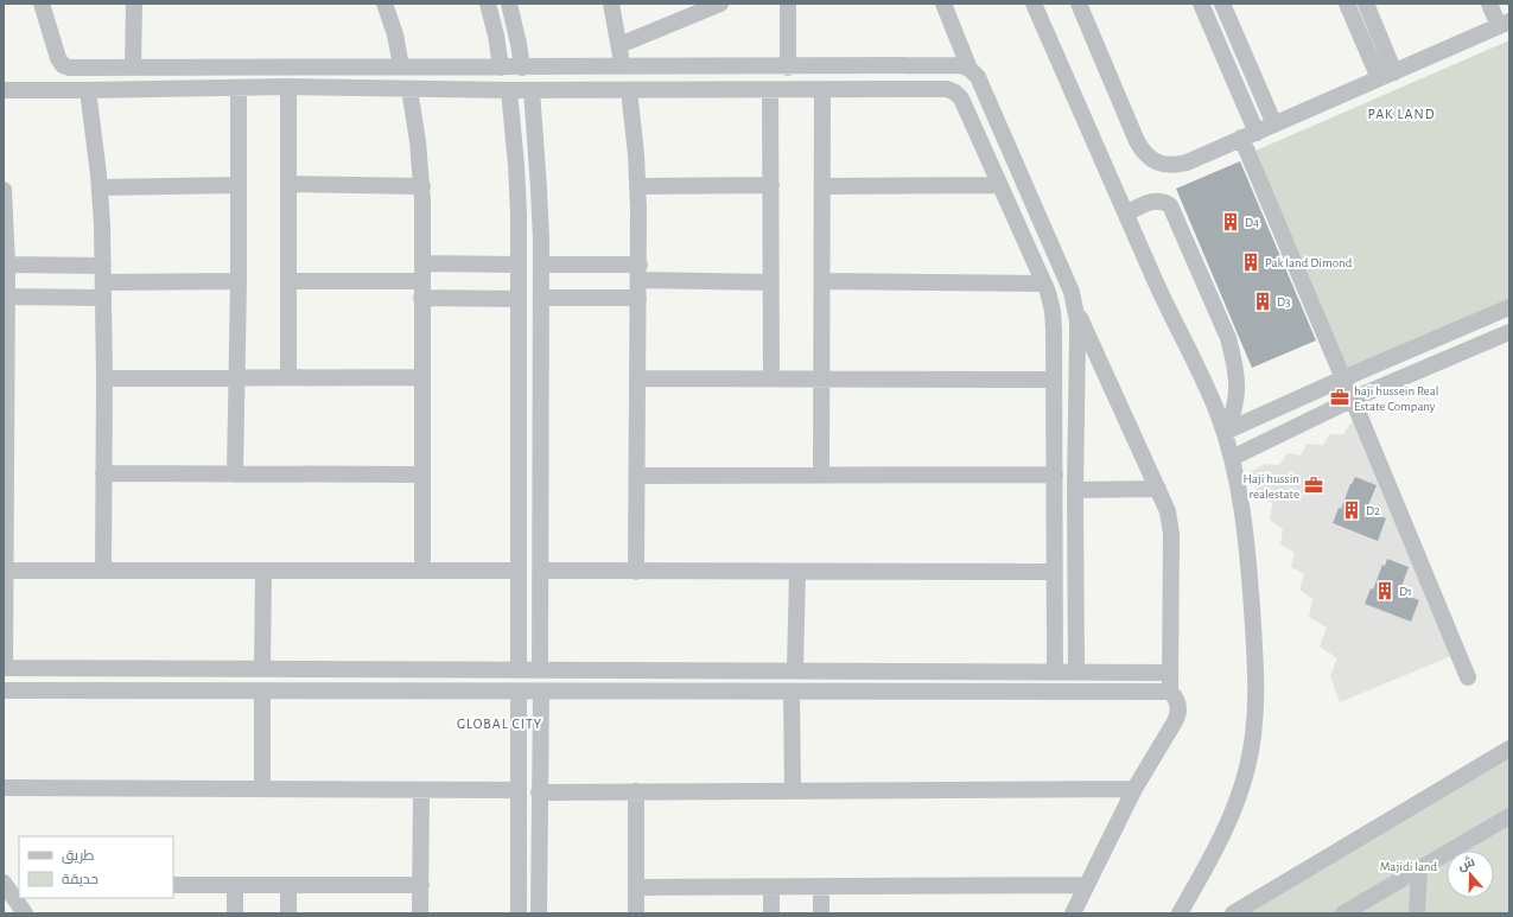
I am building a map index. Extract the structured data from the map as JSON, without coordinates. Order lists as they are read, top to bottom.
{
  "districts": ["PAK LAND", "GLOBAL CITY"],
  "parks": ["Majidi land"],
  "places": {
    "building": [
      "D4",
      "Pak land Dimond",
      "D3",
      "D2",
      "D1"
    ],
    "office": ["haji hussein Real Estate Company", "Haji hussin realestate"]
  },
  "legend": ["طريق", "حديقة"],
  "north": "top"
}
